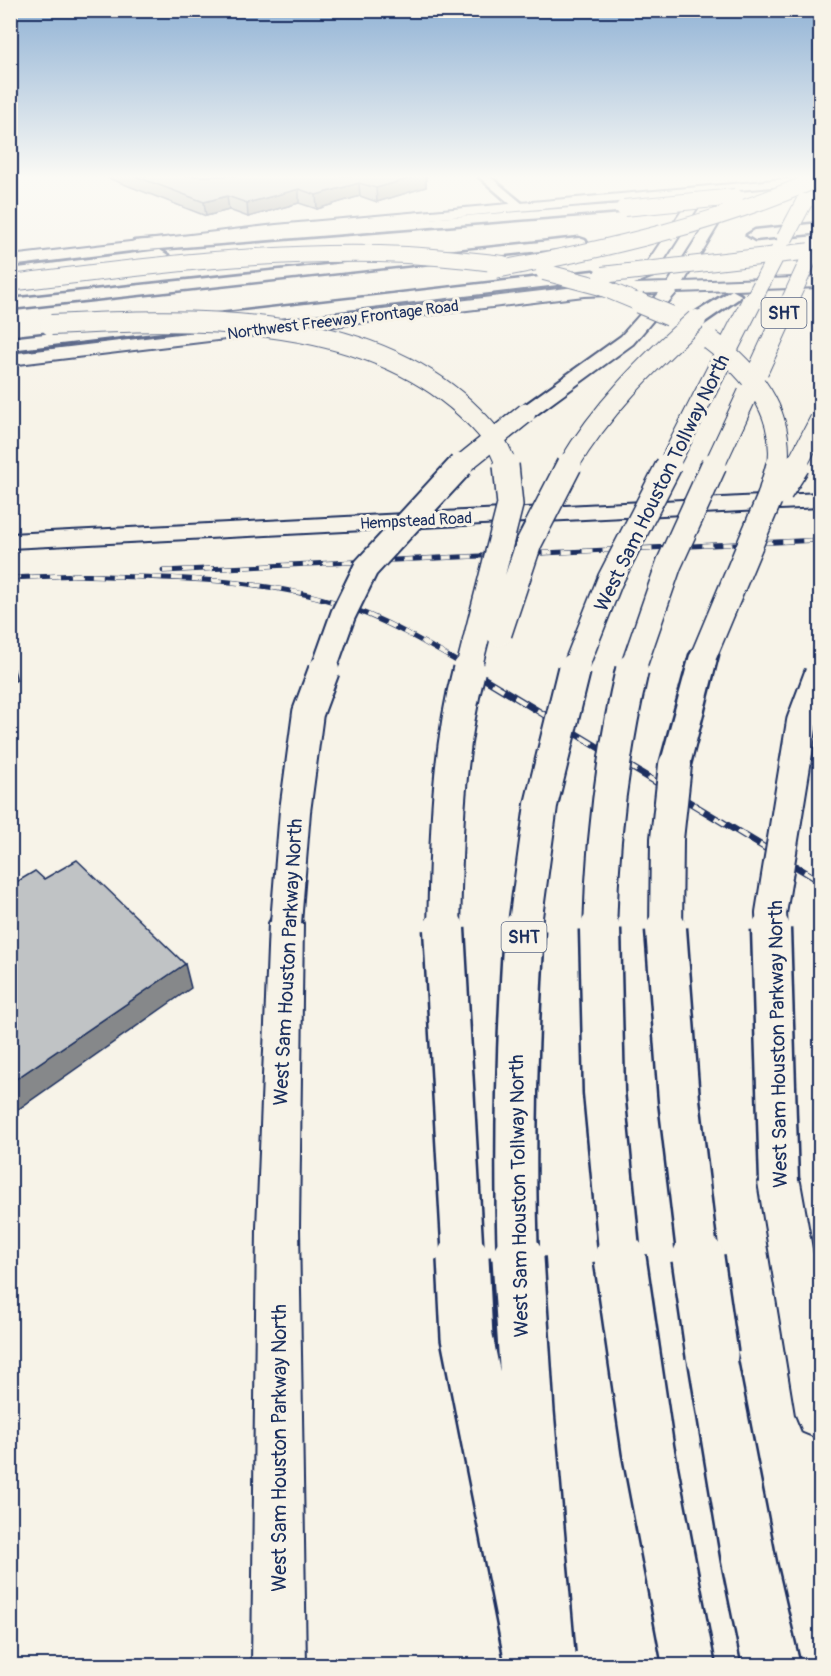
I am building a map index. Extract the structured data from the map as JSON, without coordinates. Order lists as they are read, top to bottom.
{
  "streets": {
    "highway": ["SHT", "West Sam Houston Tollway North"],
    "main road": ["Northwest Freeway Frontage Road", "Hempstead Road", "West Sam Houston Parkway North"]
  },
  "crossings": [
    ["Northwest Freeway Frontage Road", "West Sam Houston Parkway North"]
  ]
}
